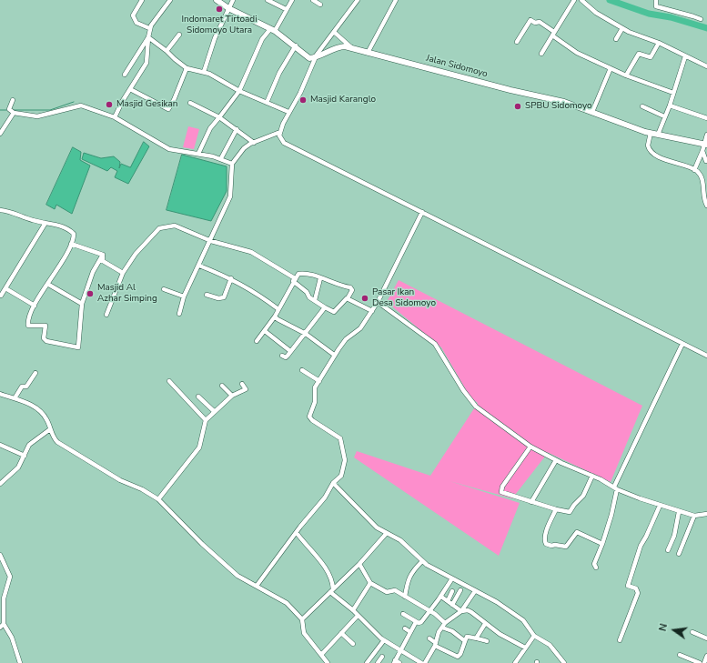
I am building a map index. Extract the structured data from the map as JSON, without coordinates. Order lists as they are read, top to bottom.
{
  "streets": {
    "main road": ["Jalan Sidomoyo"]
  },
  "places": [
    "Indomaret Tirtoadi Sidomoyo Utara",
    "Masjid Karanglo",
    "Masjid Gesikan",
    "SPBU Sidomoyo",
    "Masjid Al Azhar Simping",
    "Pasar Ikan Desa Sidomoyo"
  ],
  "north": "left"
}
